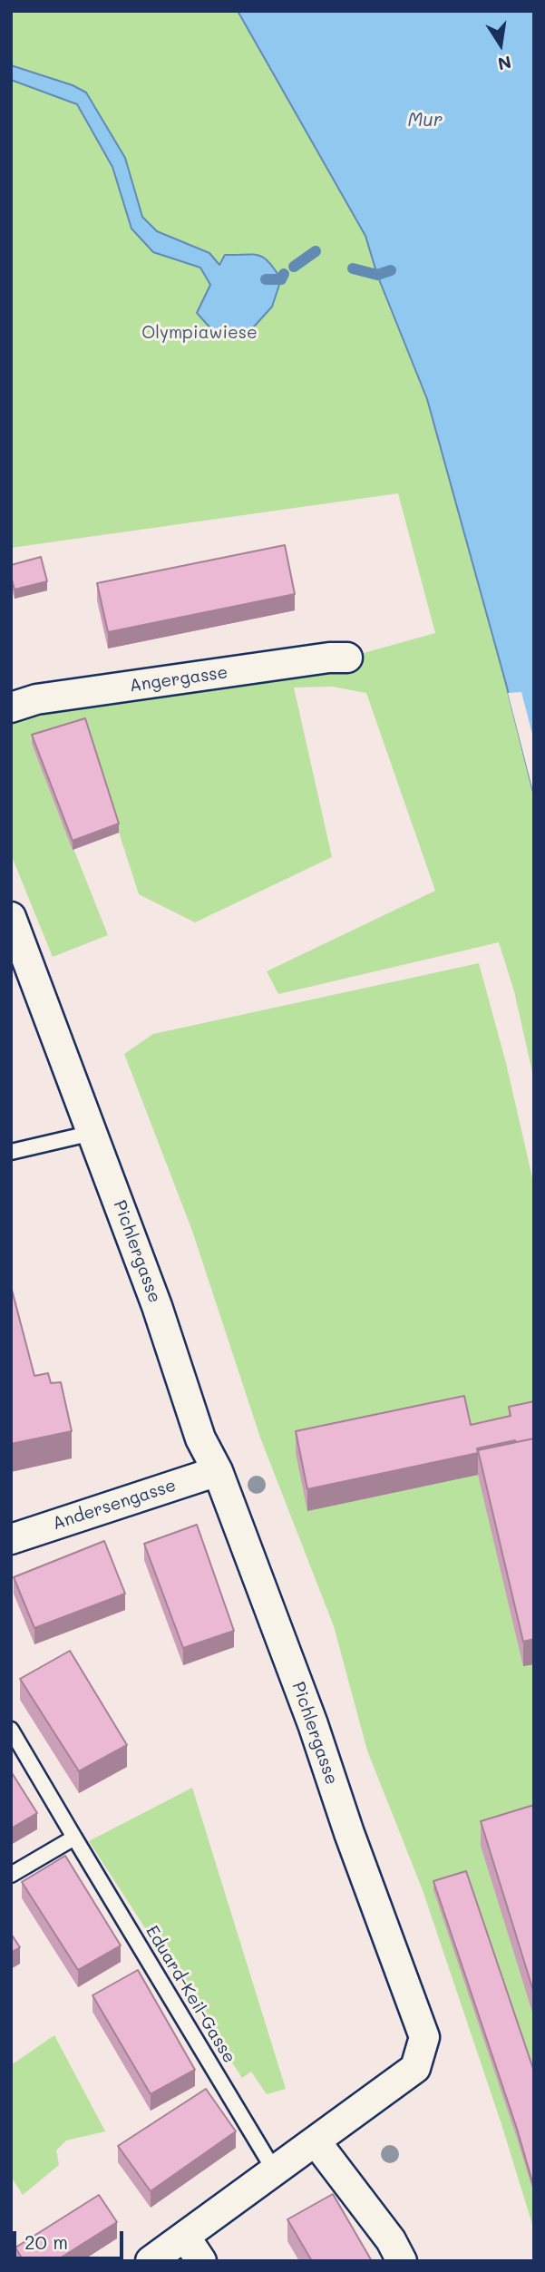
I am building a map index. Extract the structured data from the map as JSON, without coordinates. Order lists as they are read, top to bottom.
{
  "streets": {
    "street": ["Angergasse", "Pichlergasse", "Andersengasse"],
    "lane": ["Eduard-Keil-Gasse"]
  },
  "crossings": [
    ["Pichlergasse", "Andersengasse"],
    ["Pichlergasse", "Eduard-Keil-Gasse"]
  ],
  "water": ["Mur"],
  "parks": ["Olympiawiese"],
  "scale_bar": "20 m",
  "north": "bottom"
}
